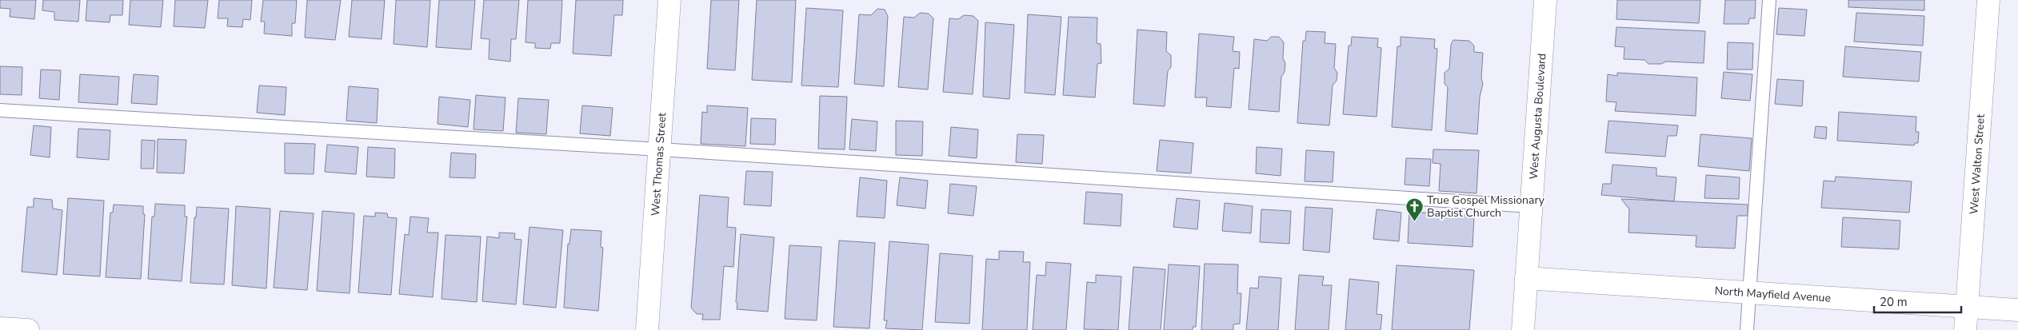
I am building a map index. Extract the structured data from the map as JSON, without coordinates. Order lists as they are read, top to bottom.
{
  "streets": {
    "street": [
      "West Augusta Boulevard",
      "West Thomas Street",
      "West Walton Street",
      "North Mayfield Avenue"
    ]
  },
  "crossings": [
    ["West Augusta Boulevard", "North Mayfield Avenue"],
    ["West Walton Street", "North Mayfield Avenue"]
  ],
  "places": {
    "church": ["True Gospel Missionary Baptist Church"]
  },
  "scale_bar": "20 m"
}
